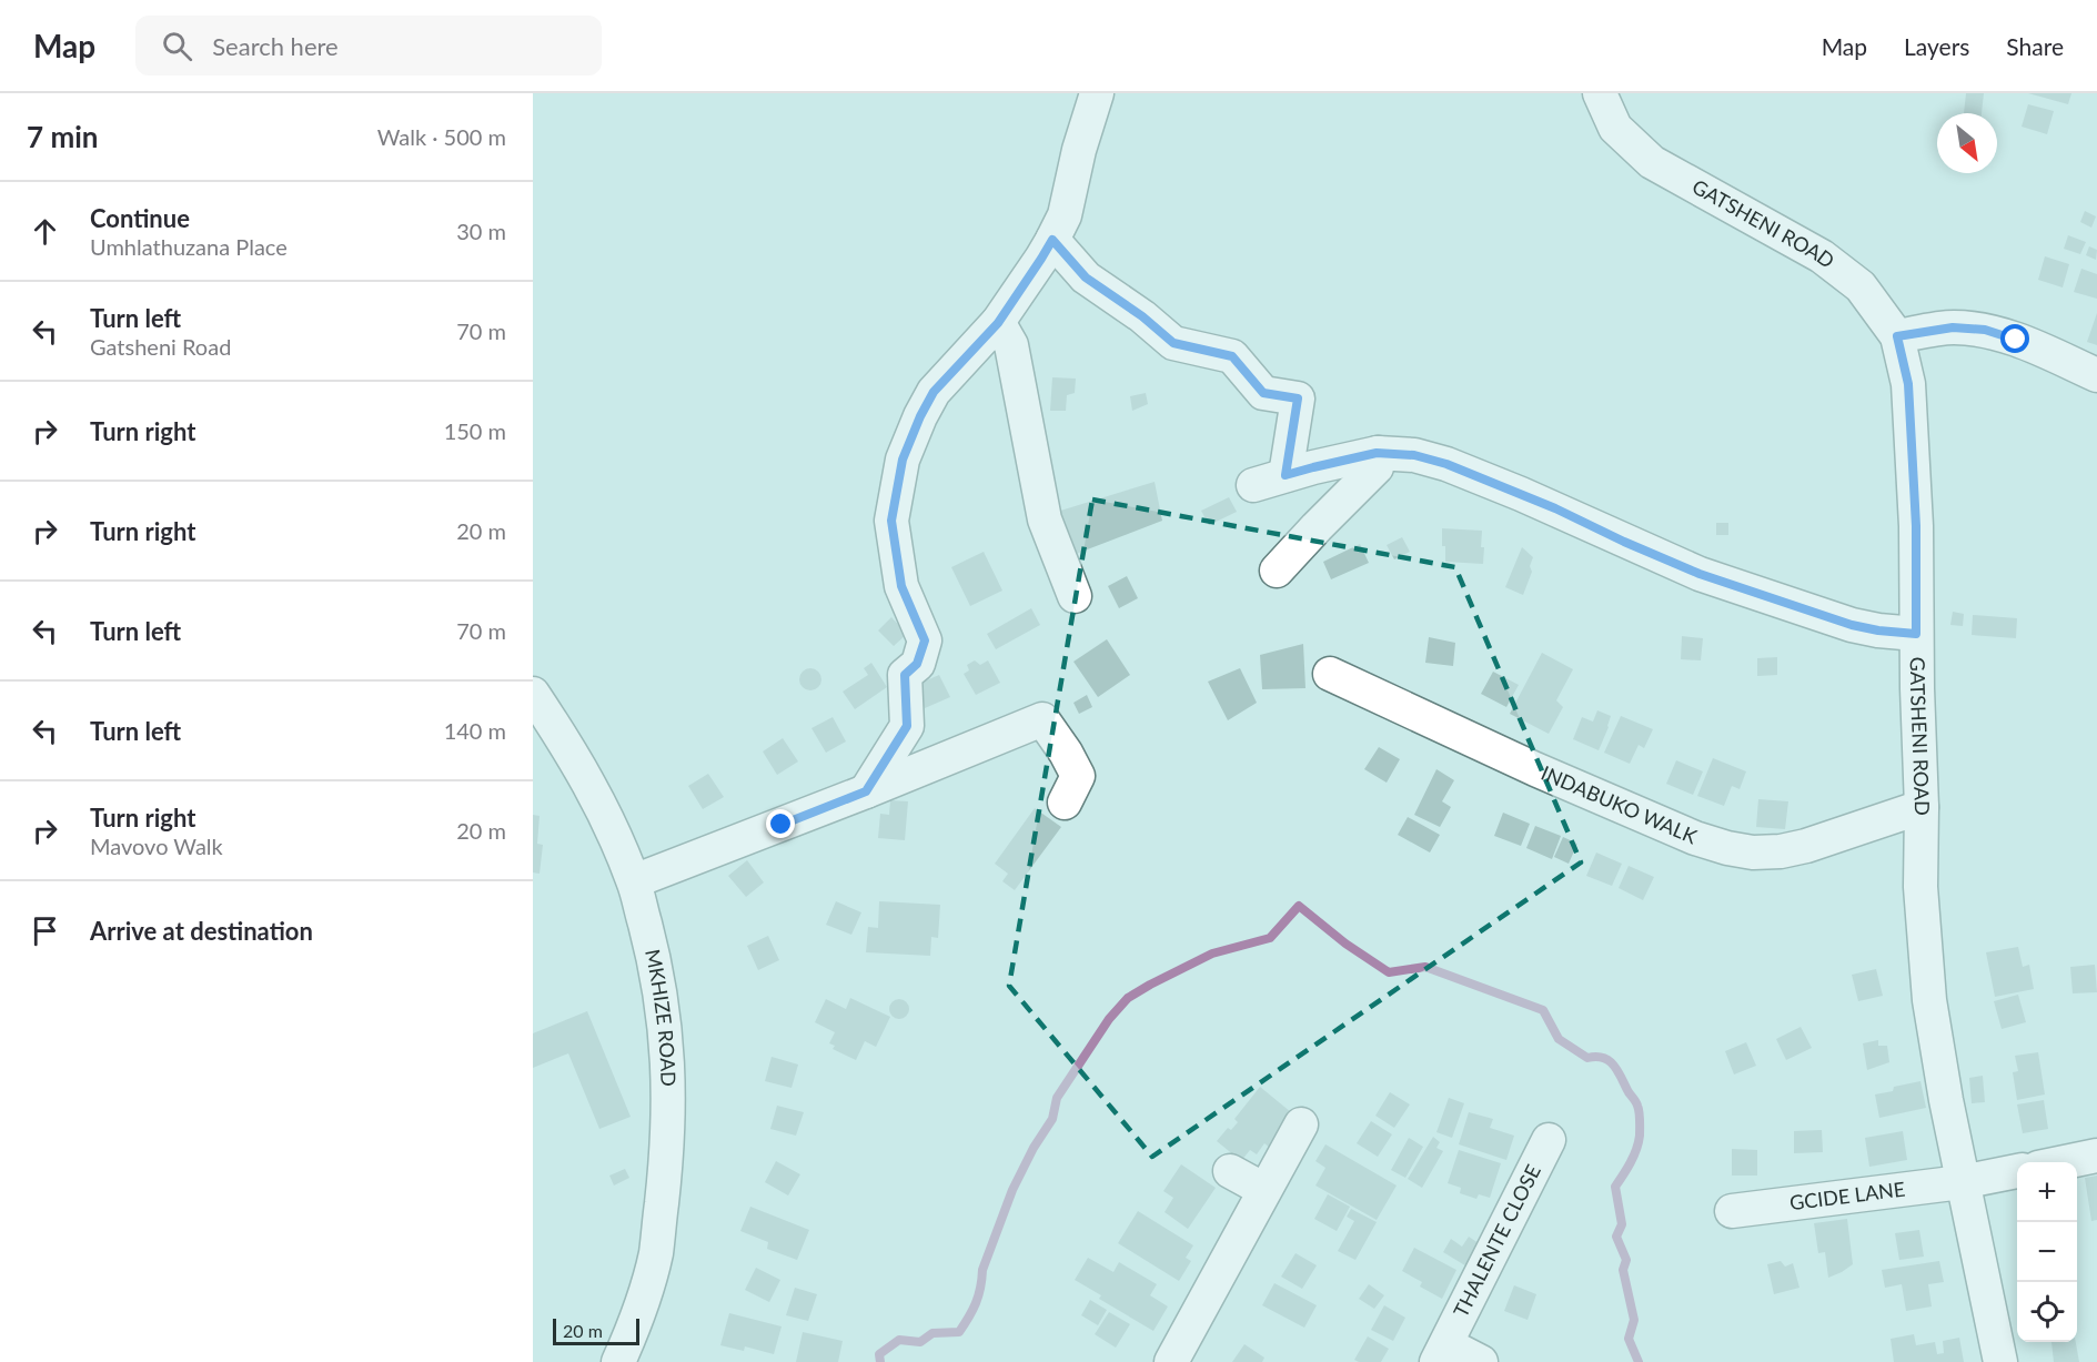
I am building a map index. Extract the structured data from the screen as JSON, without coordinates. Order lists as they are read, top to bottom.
{
  "streets": {
    "street": [
      "GATSHENI ROAD",
      "INDABUKO WALK",
      "MKHIZE ROAD",
      "GCIDE LANE",
      "THALENTE CLOSE"
    ]
  },
  "crossings": [
    ["GATSHENI ROAD", "INDABUKO WALK"],
    ["GATSHENI ROAD", "GCIDE LANE"]
  ],
  "scale_bar": "20 m",
  "north": "bottom right",
  "page": {
    "header": "Map",
    "search": "Search here",
    "nav": ["Map", "Layers", "Share"],
    "heading": ["7 min", "Walk · 500 m"],
    "list": [
      ["Continue", "Umhlathuzana Place", "30 m"],
      ["Turn left", "Gatsheni Road", "70 m"],
      ["Turn right", "150 m"],
      ["Turn right", "20 m"],
      ["Turn left", "70 m"],
      ["Turn left", "140 m"],
      ["Turn right", "Mavovo Walk", "20 m"],
      "Arrive at destination"
    ],
    "map_buttons": ["+", "−"],
    "scale": "20 m"
  }
}
